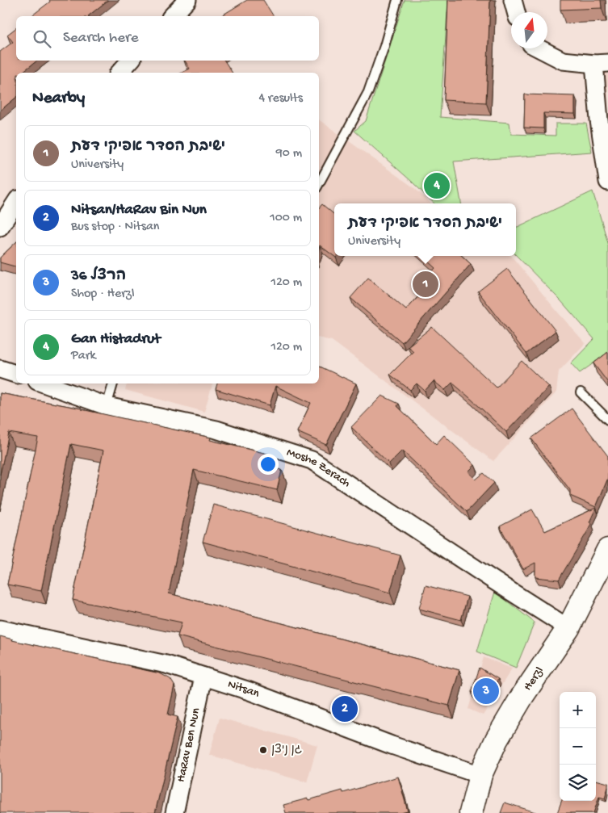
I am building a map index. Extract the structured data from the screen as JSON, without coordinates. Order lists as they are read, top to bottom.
{
  "streets": {
    "street": [
      "Moshe Zerach",
      "Herzl",
      "Nitsan",
      "HaRav Ben Nun"
    ]
  },
  "crossings": [
    ["Moshe Zerach", "Herzl"],
    ["Herzl", "Nitsan"],
    ["Nitsan", "HaRav Ben Nun"]
  ],
  "places": ["גן ניצן"],
  "north": "top",
  "page": {
    "search": "Search here",
    "heading": ["Nearby", "4 results"],
    "list": [
      {
        "mark": "1",
        "name": "ישיבת הסדר אפיקי דעת",
        "note": "University",
        "value": "90 m"
      },
      {
        "mark": "2",
        "name": "Nitsan/HaRav Bin Nun",
        "note": "Bus stop · Nitsan",
        "value": "100 m"
      },
      {
        "mark": "3",
        "name": "הרצל 36",
        "note": "Shop · Herzl",
        "value": "120 m"
      },
      {
        "mark": "4",
        "name": "Gan Histadrut",
        "note": "Park",
        "value": "120 m"
      }
    ],
    "pins": [
      "4",
      "1",
      "3",
      "2"
    ],
    "popup": ["ישיבת הסדר אפיקי דעת", "University"],
    "map_buttons": ["+", "−"]
  }
}
